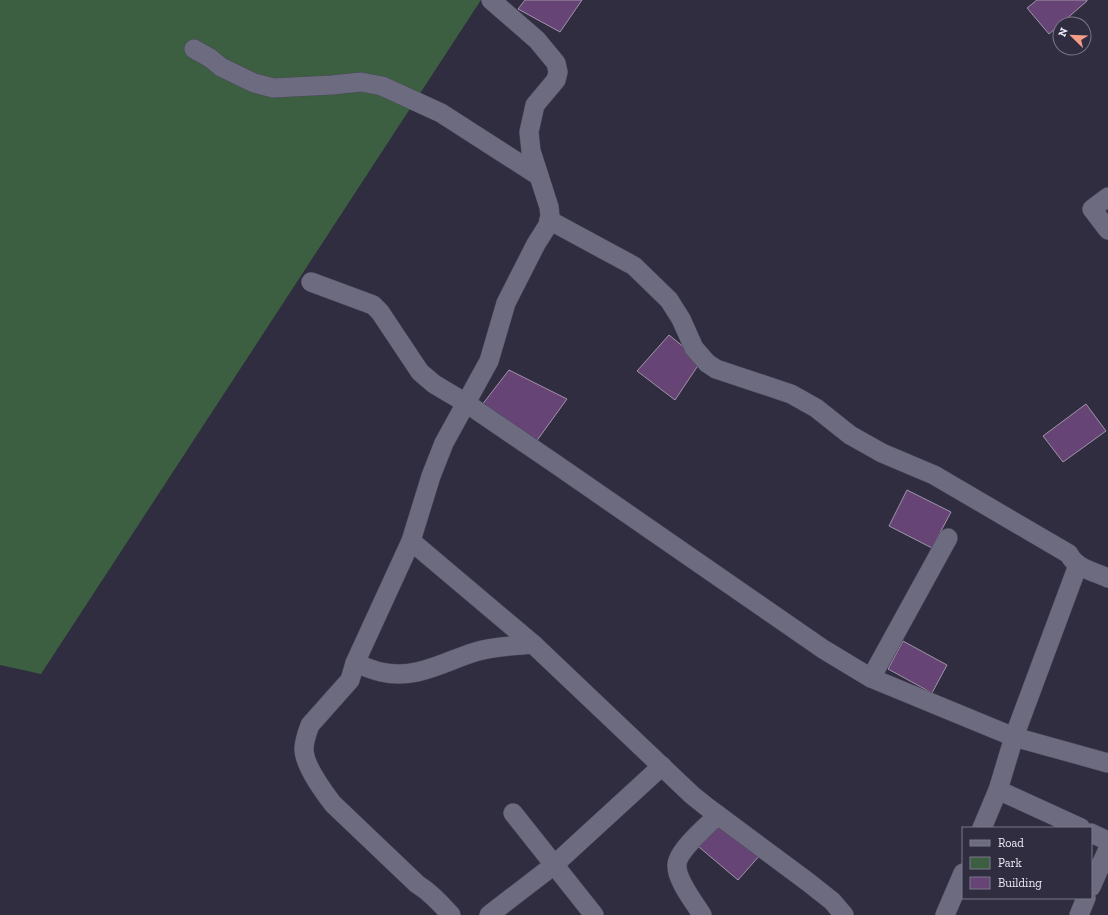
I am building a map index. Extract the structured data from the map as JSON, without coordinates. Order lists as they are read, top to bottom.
{
  "legend": ["Road", "Park", "Building"],
  "north": "top left"
}
